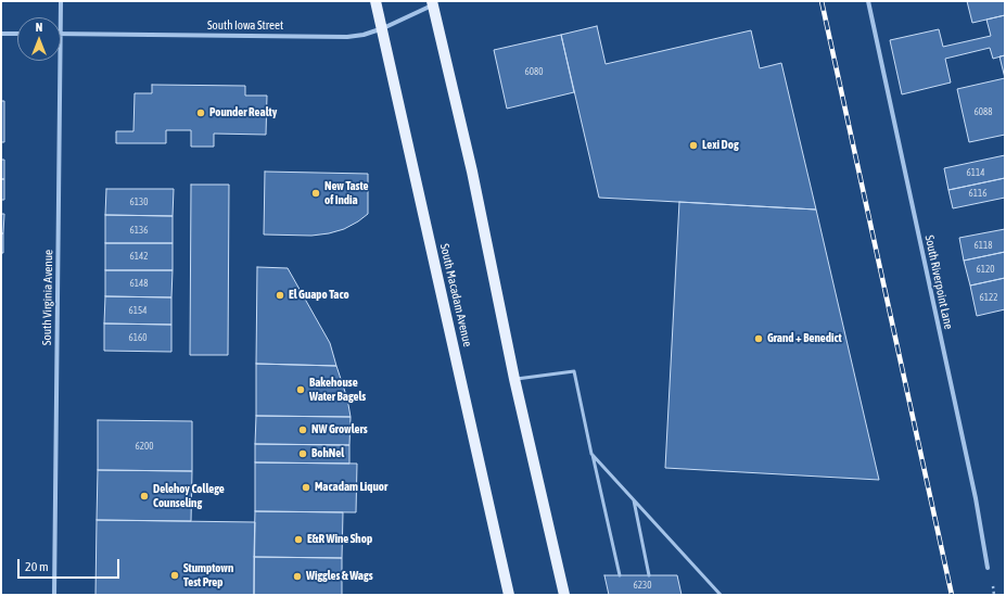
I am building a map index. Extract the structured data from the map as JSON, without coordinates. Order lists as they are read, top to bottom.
{
  "streets": {
    "main road": ["South Macadam Avenue"],
    "street": ["South Iowa Street", "South Riverpoint Lane", "South Virginia Avenue"]
  },
  "crossings": [
    ["South Iowa Street", "South Macadam Avenue"]
  ],
  "places": [
    "Pounder Realty",
    "Lexi Dog",
    "New Taste of India",
    "El Guapo Taco",
    "Grand + Benedict",
    "Bakehouse Water Bagels",
    "NW Growlers",
    "BohNel",
    "Macadam Liquor",
    "Delehoy College Counseling",
    "E&R Wine Shop",
    "Stumptown Test Prep",
    "Wiggles & Wags"
  ],
  "house_numbers": [
    "6080",
    "6088",
    "6114",
    "6116",
    "6130",
    "6136",
    "6118",
    "6142",
    "6120",
    "6148",
    "6122",
    "6154",
    "6160",
    "6200",
    "6230"
  ],
  "scale_bar": "20 m",
  "north": "top"
}
